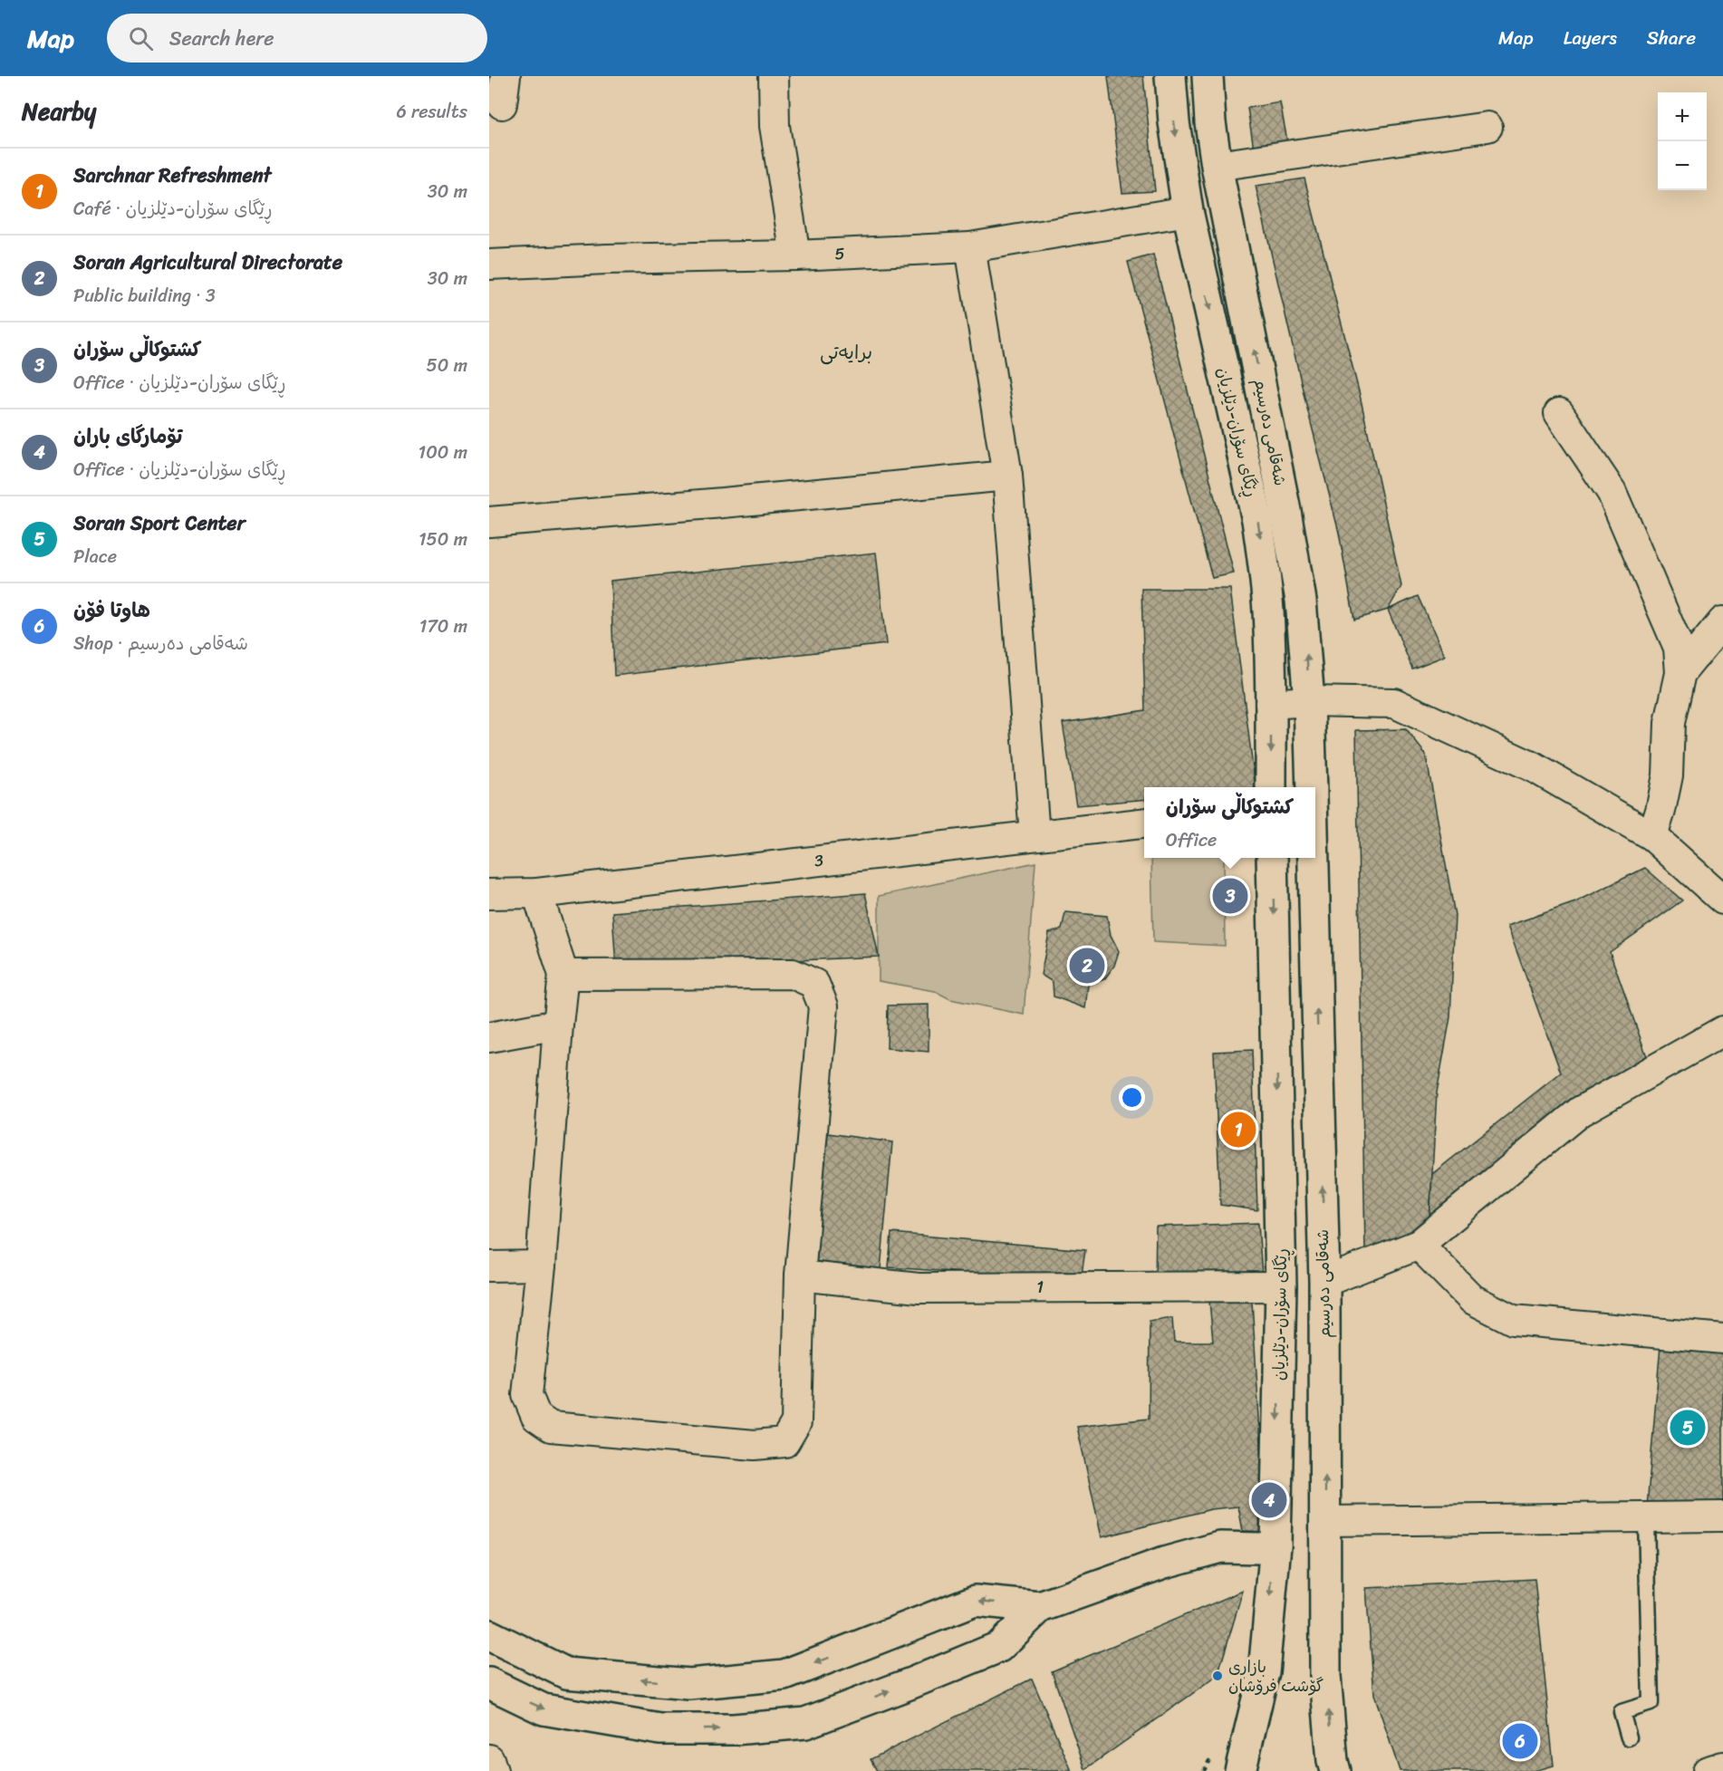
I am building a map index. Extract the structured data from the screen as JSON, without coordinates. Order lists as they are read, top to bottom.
{
  "streets": {
    "main road": ["ڕێگای سۆران-دێلزیان", "شەقامی دەرسیم"],
    "street": ["5", "3", "1"]
  },
  "crossings": [
    ["5", "ڕێگای سۆران-دێلزیان"],
    ["ڕێگای سۆران-دێلزیان", "1"]
  ],
  "one_way": ["ڕێگای سۆران-دێلزیان", "شەقامی دەرسیم"],
  "districts": ["برایەتی"],
  "places": ["بازاڕی گۆشت فرۆشان"],
  "page": {
    "header": "Map",
    "search": "Search here",
    "nav": ["Map", "Layers", "Share"],
    "heading": ["Nearby", "6 results"],
    "map_buttons": ["+", "−"],
    "list": [
      {
        "mark": "1",
        "name": "Sarchnar Refreshment",
        "note": "Café · ڕێگای سۆران-دێلزیان",
        "value": "30 m"
      },
      {
        "mark": "2",
        "name": "Soran Agricultural Directorate",
        "note": "Public building · 3",
        "value": "30 m"
      },
      {
        "mark": "3",
        "name": "کشتوکاڵی سۆران",
        "note": "Office · ڕێگای سۆران-دێلزیان",
        "value": "50 m"
      },
      {
        "mark": "4",
        "name": "تۆمارگای باران",
        "note": "Office · ڕێگای سۆران-دێلزیان",
        "value": "100 m"
      },
      {
        "mark": "5",
        "name": "Soran Sport Center",
        "note": "Place",
        "value": "150 m"
      },
      {
        "mark": "6",
        "name": "هاوتا فۆن",
        "note": "Shop · شەقامی دەرسیم",
        "value": "170 m"
      }
    ],
    "popup": ["کشتوکاڵی سۆران", "Office"],
    "pins": [
      "3",
      "2",
      "1",
      "5",
      "4",
      "6"
    ]
  }
}
